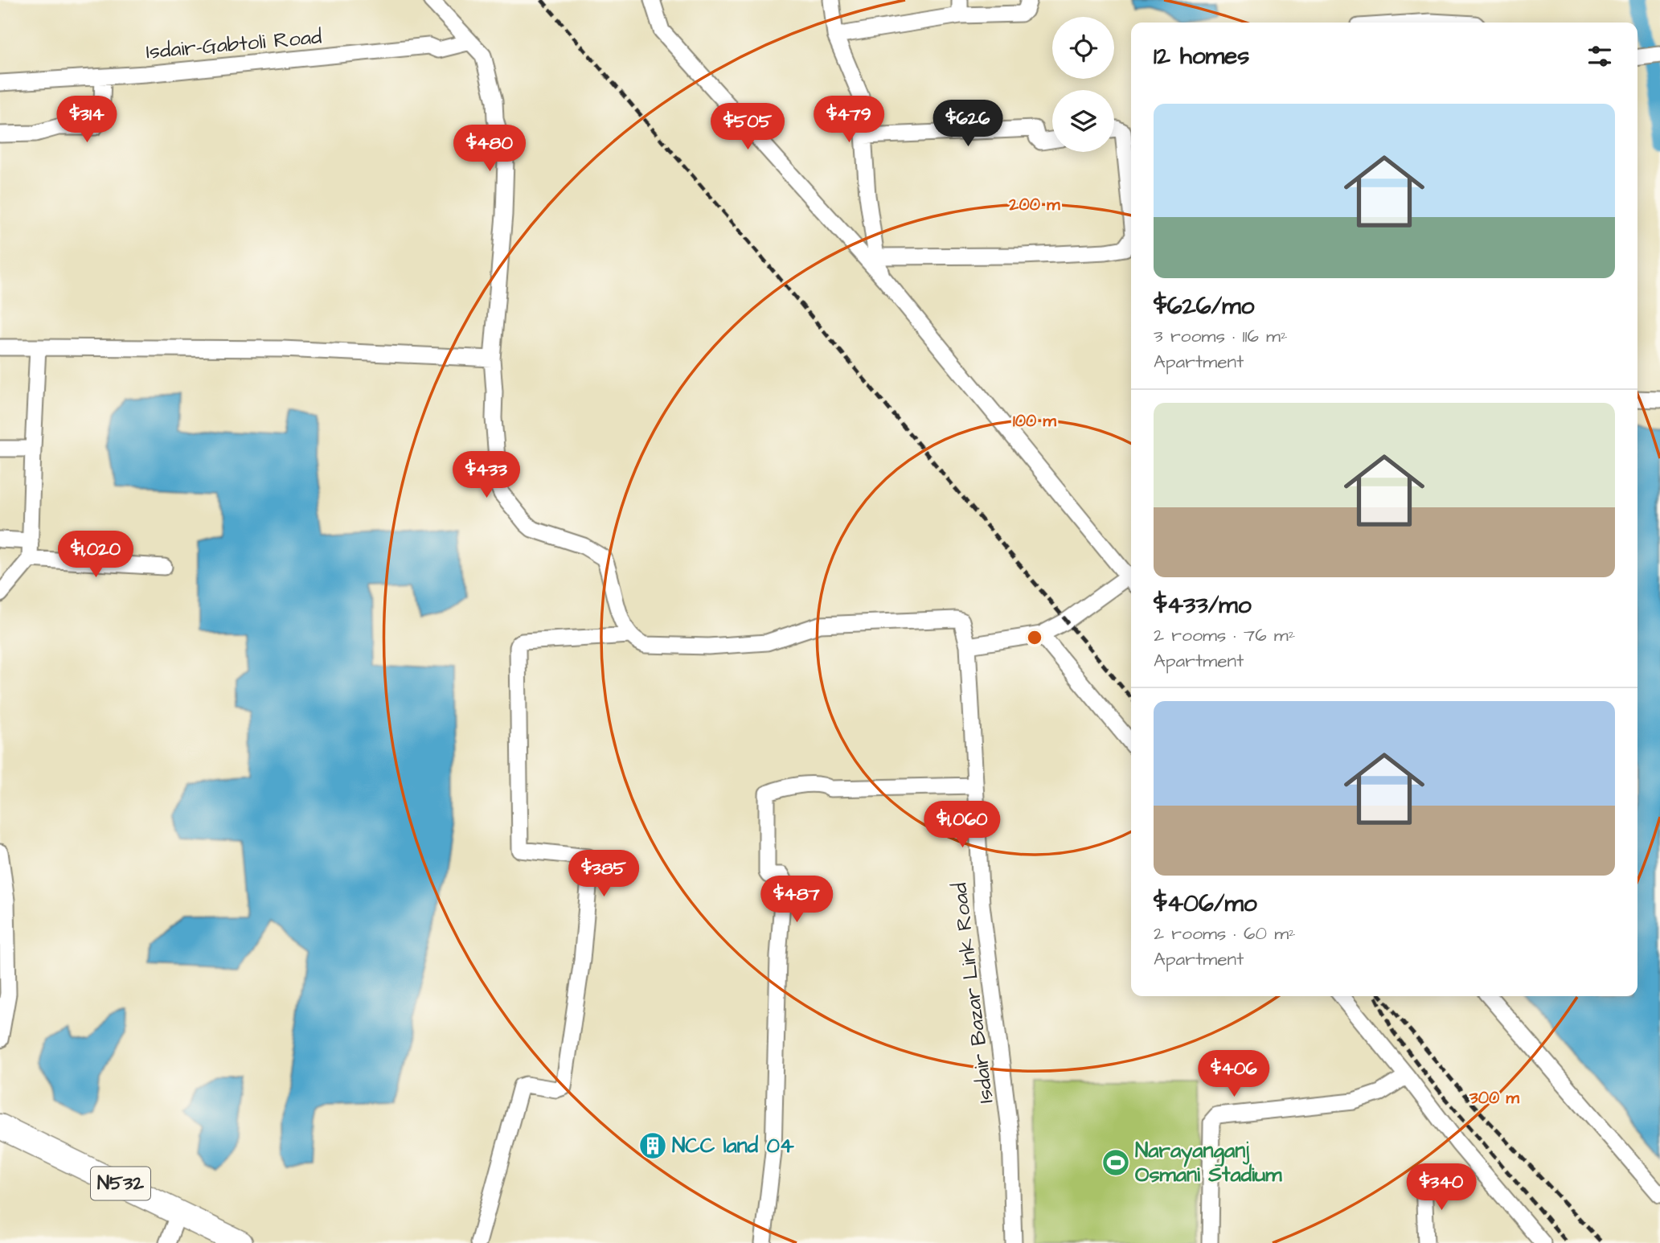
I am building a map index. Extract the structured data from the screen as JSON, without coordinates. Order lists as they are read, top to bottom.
{
  "streets": {
    "highway": ["N532"],
    "street": ["Isdair-Gabtoli Road", "Isdair Bazar Link Road"]
  },
  "places": {
    "building": ["NCC land 04"],
    "sports": ["Narayanganj Osmani Stadium"]
  },
  "page": {
    "heading": "12 homes",
    "list": [
      {
        "name": "$626/mo",
        "note": "3 rooms · 116 m² · Apartment"
      },
      {
        "name": "$433/mo",
        "note": "2 rooms · 76 m² · Apartment"
      },
      {
        "name": "$406/mo",
        "note": "2 rooms · 60 m² · Apartment"
      }
    ],
    "price": [
      "$314",
      "$479",
      "$626",
      "$505",
      "$480",
      "$433",
      "$1,020",
      "$1,060",
      "$385",
      "$487",
      "$406",
      "$340"
    ]
  },
  "rings": ["200 m", "100 m", "300 m"]
}
